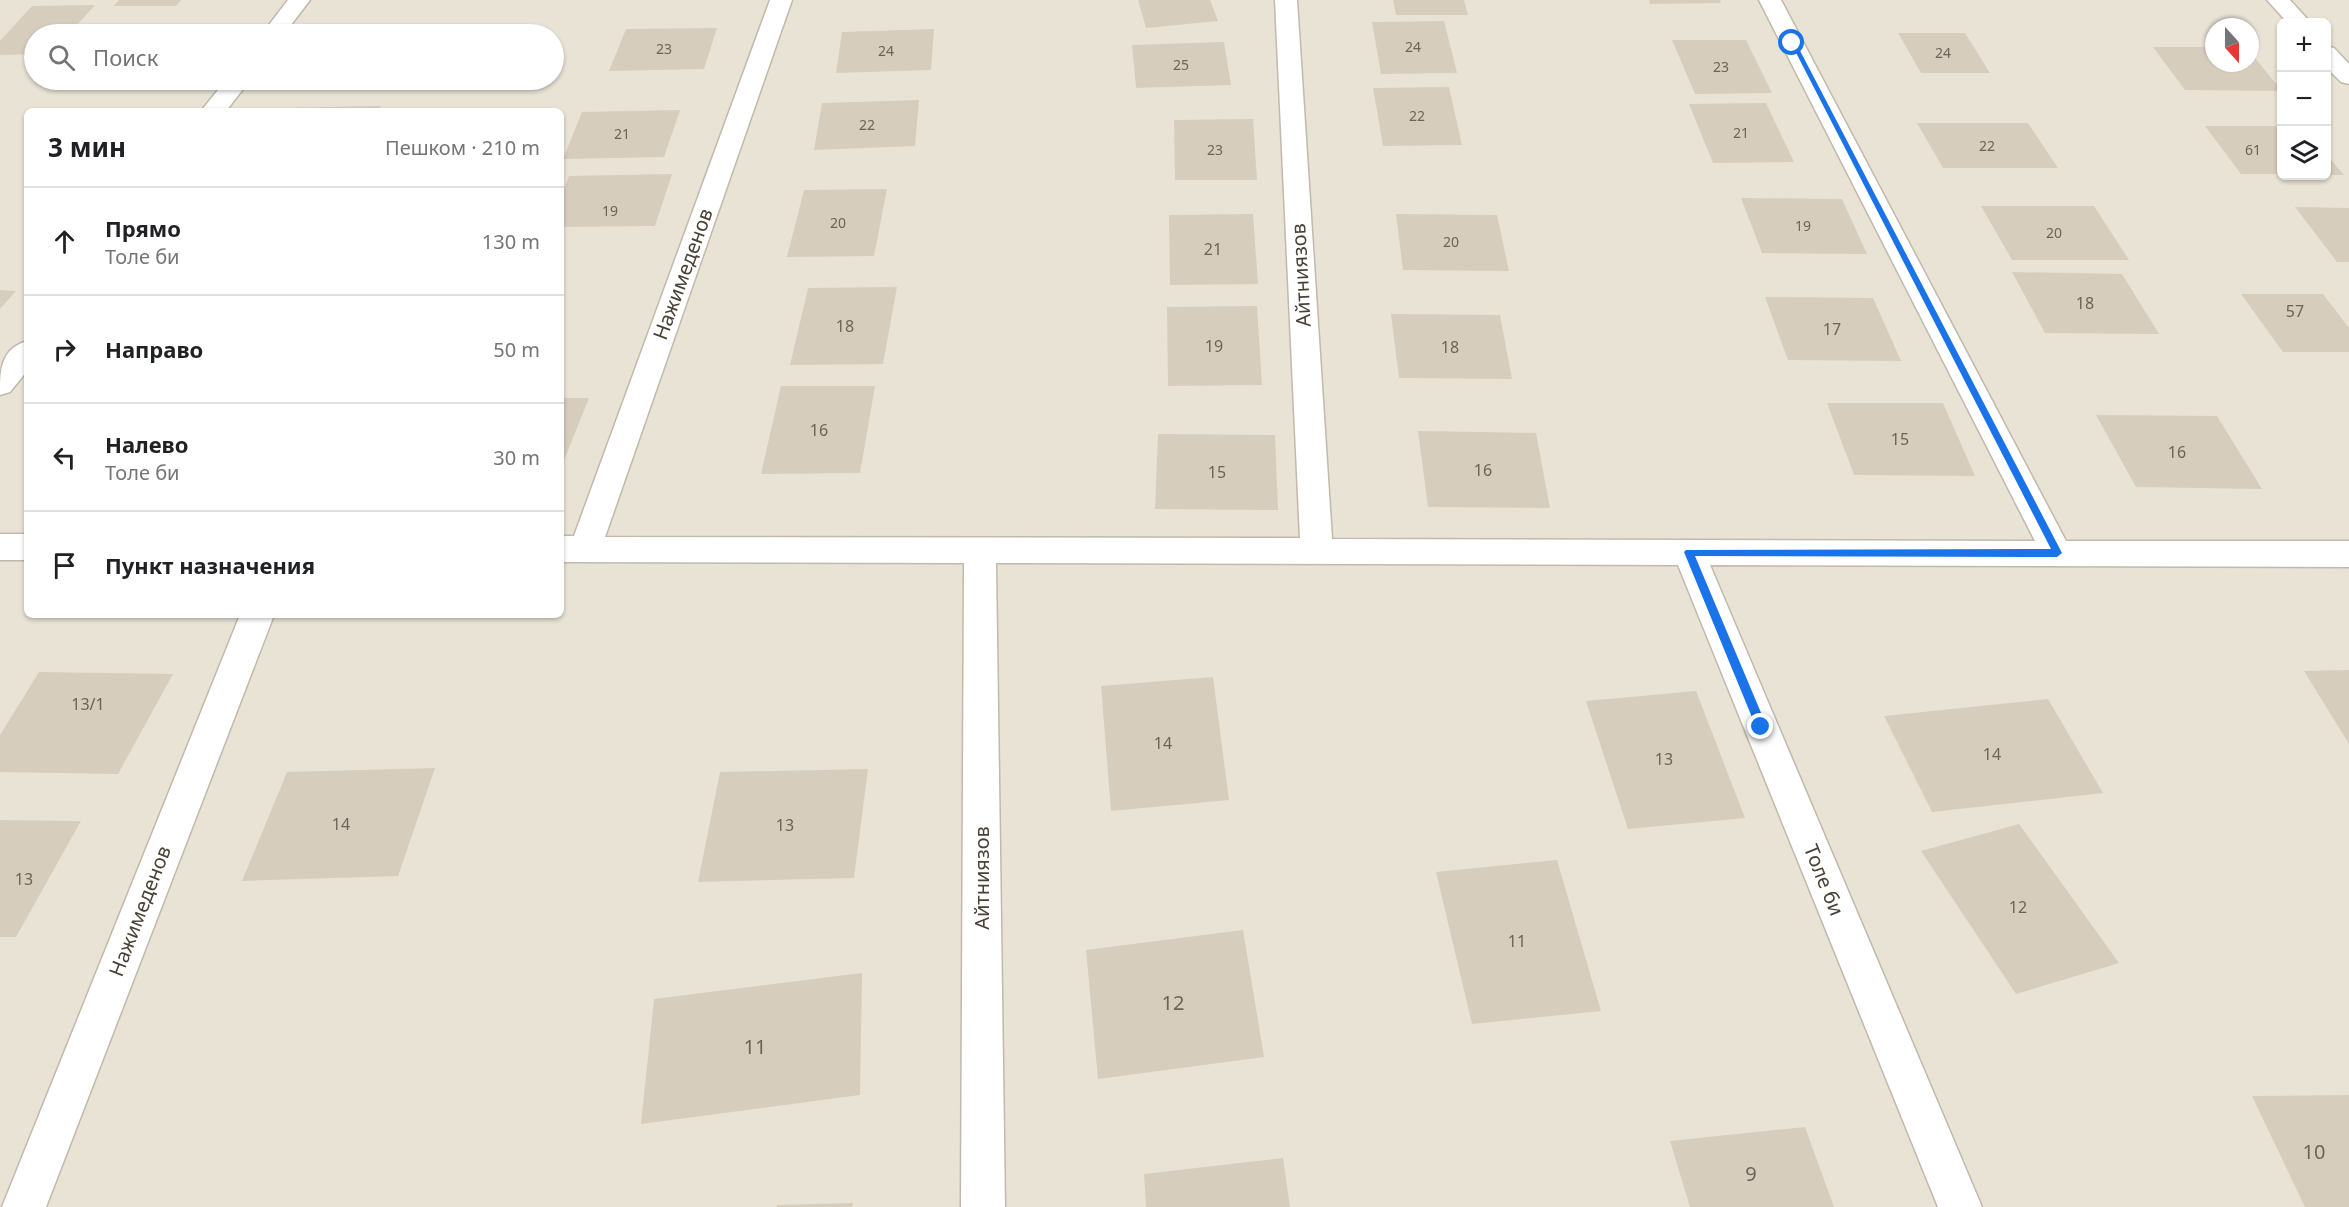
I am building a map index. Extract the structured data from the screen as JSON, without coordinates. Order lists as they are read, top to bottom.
{
  "streets": {
    "street": ["Нажимеденов", "Айтниязов", "Толе би"]
  },
  "house_numbers": [
    "24",
    "23",
    "24",
    "24",
    "25",
    "23",
    "22",
    "22",
    "21",
    "21",
    "22",
    "23",
    "61",
    "19",
    "20",
    "19",
    "20",
    "20",
    "21",
    "18",
    "57",
    "18",
    "17",
    "19",
    "18",
    "16",
    "15",
    "16",
    "16",
    "15",
    "13/1",
    "14",
    "14",
    "13",
    "14",
    "13",
    "13",
    "12",
    "11",
    "12",
    "11",
    "10",
    "9"
  ],
  "north": "bottom",
  "page": {
    "map_buttons": ["+", "−"],
    "search": "Поиск",
    "heading": ["3 мин", "Пешком · 210 m"],
    "list": [
      ["Прямо", "Толе би", "130 m"],
      ["Направо", "50 m"],
      ["Налево", "Толе би", "30 m"],
      "Пункт назначения"
    ]
  }
}
